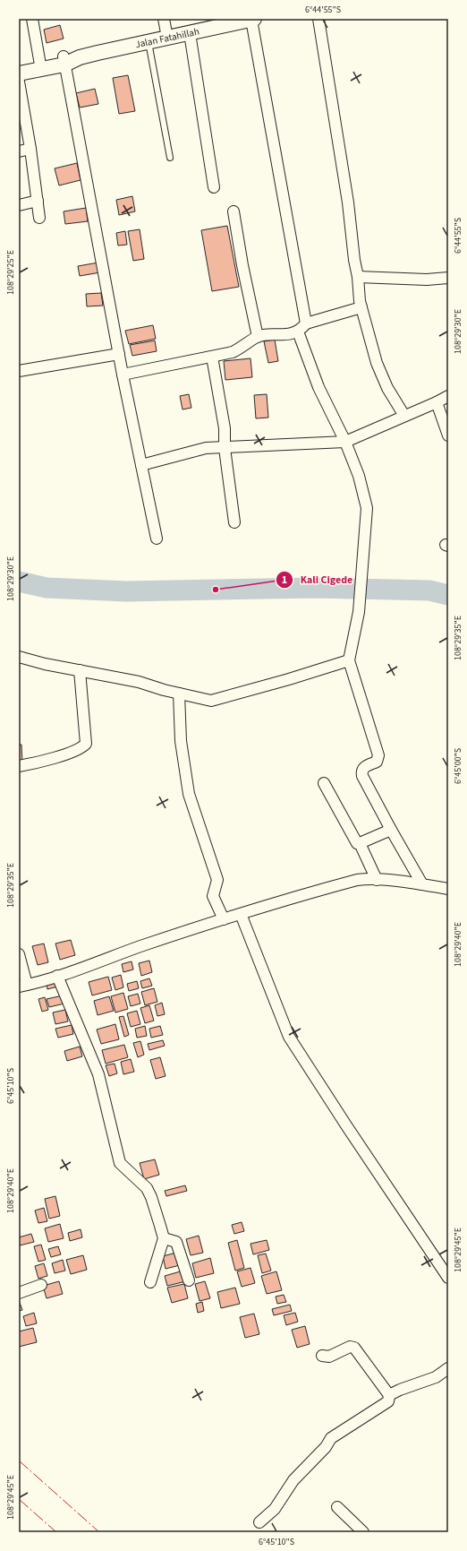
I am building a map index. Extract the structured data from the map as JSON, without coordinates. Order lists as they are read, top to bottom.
{
  "streets": {
    "street": ["Jalan Fatahillah"]
  },
  "places": ["Kali Cigede"],
  "coordinates": [
    "6°44'55\"S",
    "108°29'25\"E",
    "108°29'30\"E",
    "108°29'35\"E",
    "6°45'00\"S",
    "108°29'40\"E",
    "6°45'10\"S",
    "108°29'45\"E"
  ]
}
